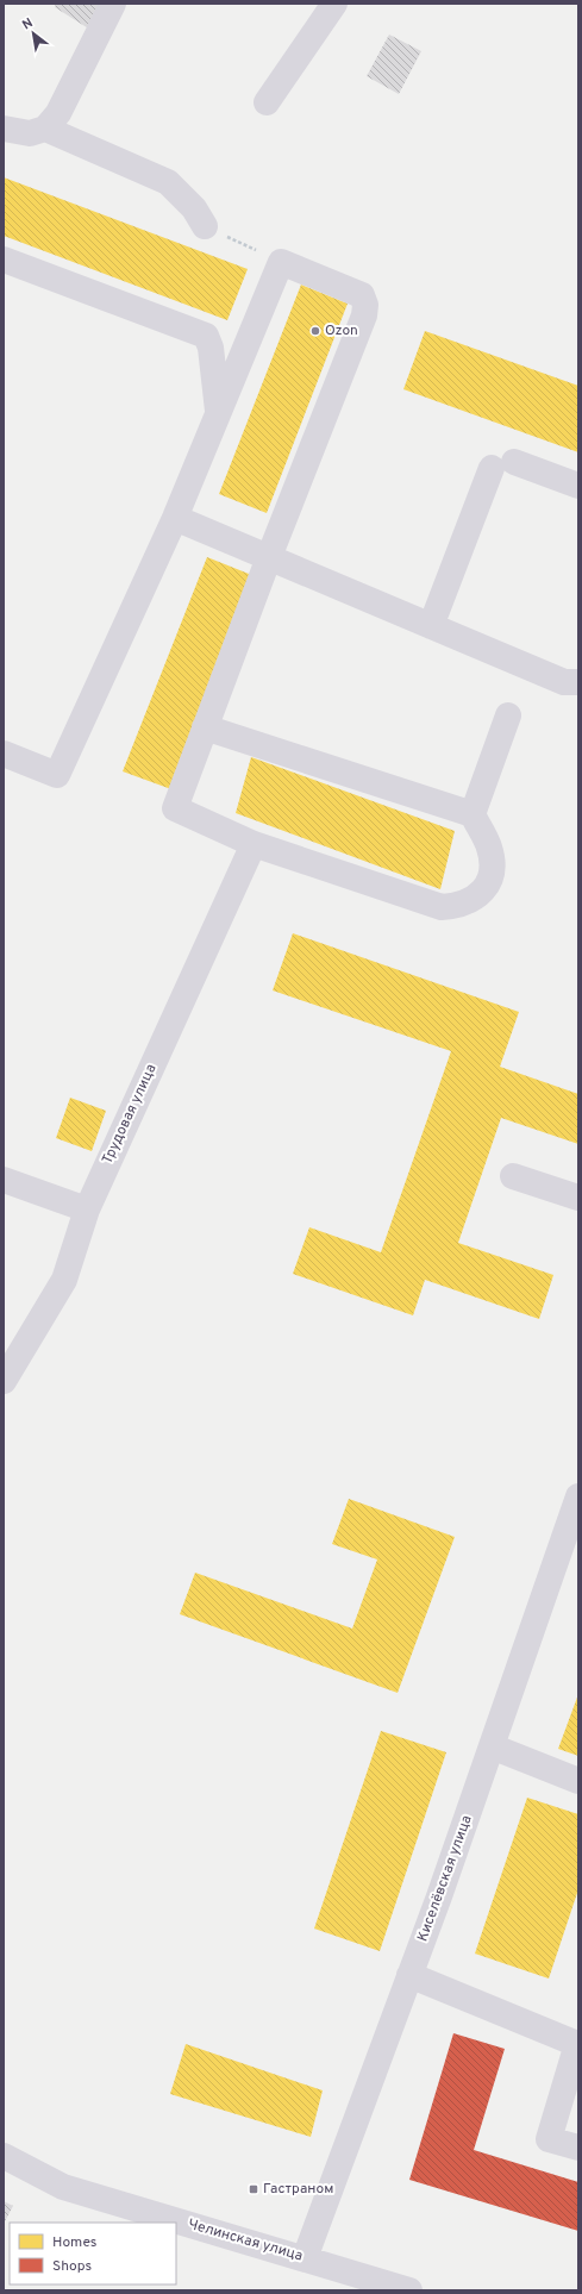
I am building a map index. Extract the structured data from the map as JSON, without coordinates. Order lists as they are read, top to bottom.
{
  "streets": {
    "street": ["Трудовая улица", "Киселёвская улица", "Челинская улица"]
  },
  "crossings": [
    ["Киселёвская улица", "Челинская улица"]
  ],
  "places": {
    "other": ["Ozon"],
    "transit": ["Гастраном"]
  },
  "legend": ["Homes", "Shops"],
  "north": "top left"
}
